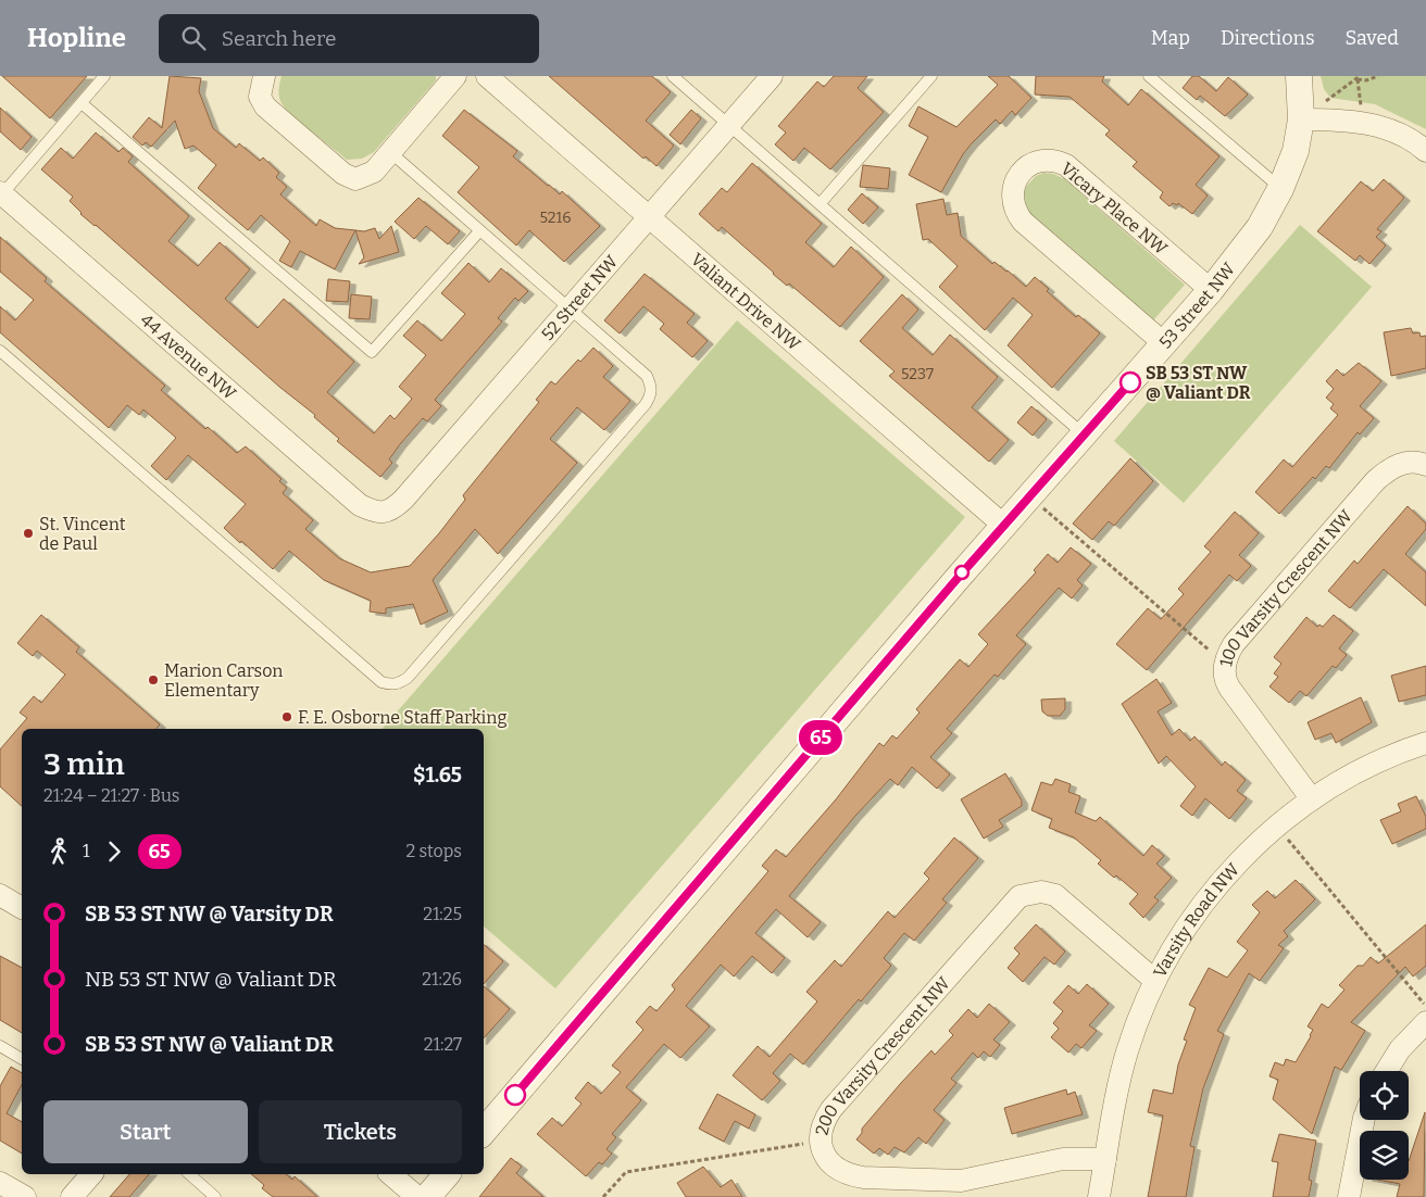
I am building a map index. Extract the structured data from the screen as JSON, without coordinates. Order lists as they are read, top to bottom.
{
  "streets": {
    "street": [
      "Vicary Place NW",
      "52 Street NW",
      "Valiant Drive NW",
      "53 Street NW",
      "44 Avenue NW",
      "100 Varsity Crescent NW",
      "Varsity Road NW",
      "200 Varsity Crescent NW"
    ]
  },
  "crossings": [
    ["Vicary Place NW", "53 Street NW"],
    ["52 Street NW", "Valiant Drive NW"],
    ["52 Street NW", "44 Avenue NW"],
    ["Valiant Drive NW", "53 Street NW"],
    ["100 Varsity Crescent NW", "Varsity Road NW"],
    ["Varsity Road NW", "200 Varsity Crescent NW"]
  ],
  "places": [
    "SB 53 ST NW @ Valiant DR",
    "St. Vincent de Paul",
    "Marion Carson Elementary",
    "F. E. Osborne Staff Parking"
  ],
  "lines": ["bus line 65"],
  "house_numbers": ["5216", "5237"],
  "page": {
    "header": "Hopline",
    "search": "Search here",
    "nav": ["Map", "Directions", "Saved"],
    "on_map": "65",
    "heading": ["3 min", "21:24 – 21:27 · Bus", "$1.65"],
    "legs": ["1", "65", "2 stops"],
    "list": [
      {
        "name": "SB 53 ST NW @ Varsity DR",
        "value": "21:25"
      },
      {
        "name": "NB 53 ST NW @ Valiant DR",
        "value": "21:26"
      },
      {
        "name": "SB 53 ST NW @ Valiant DR",
        "value": "21:27"
      }
    ],
    "buttons": ["Start", "Tickets"]
  }
}
